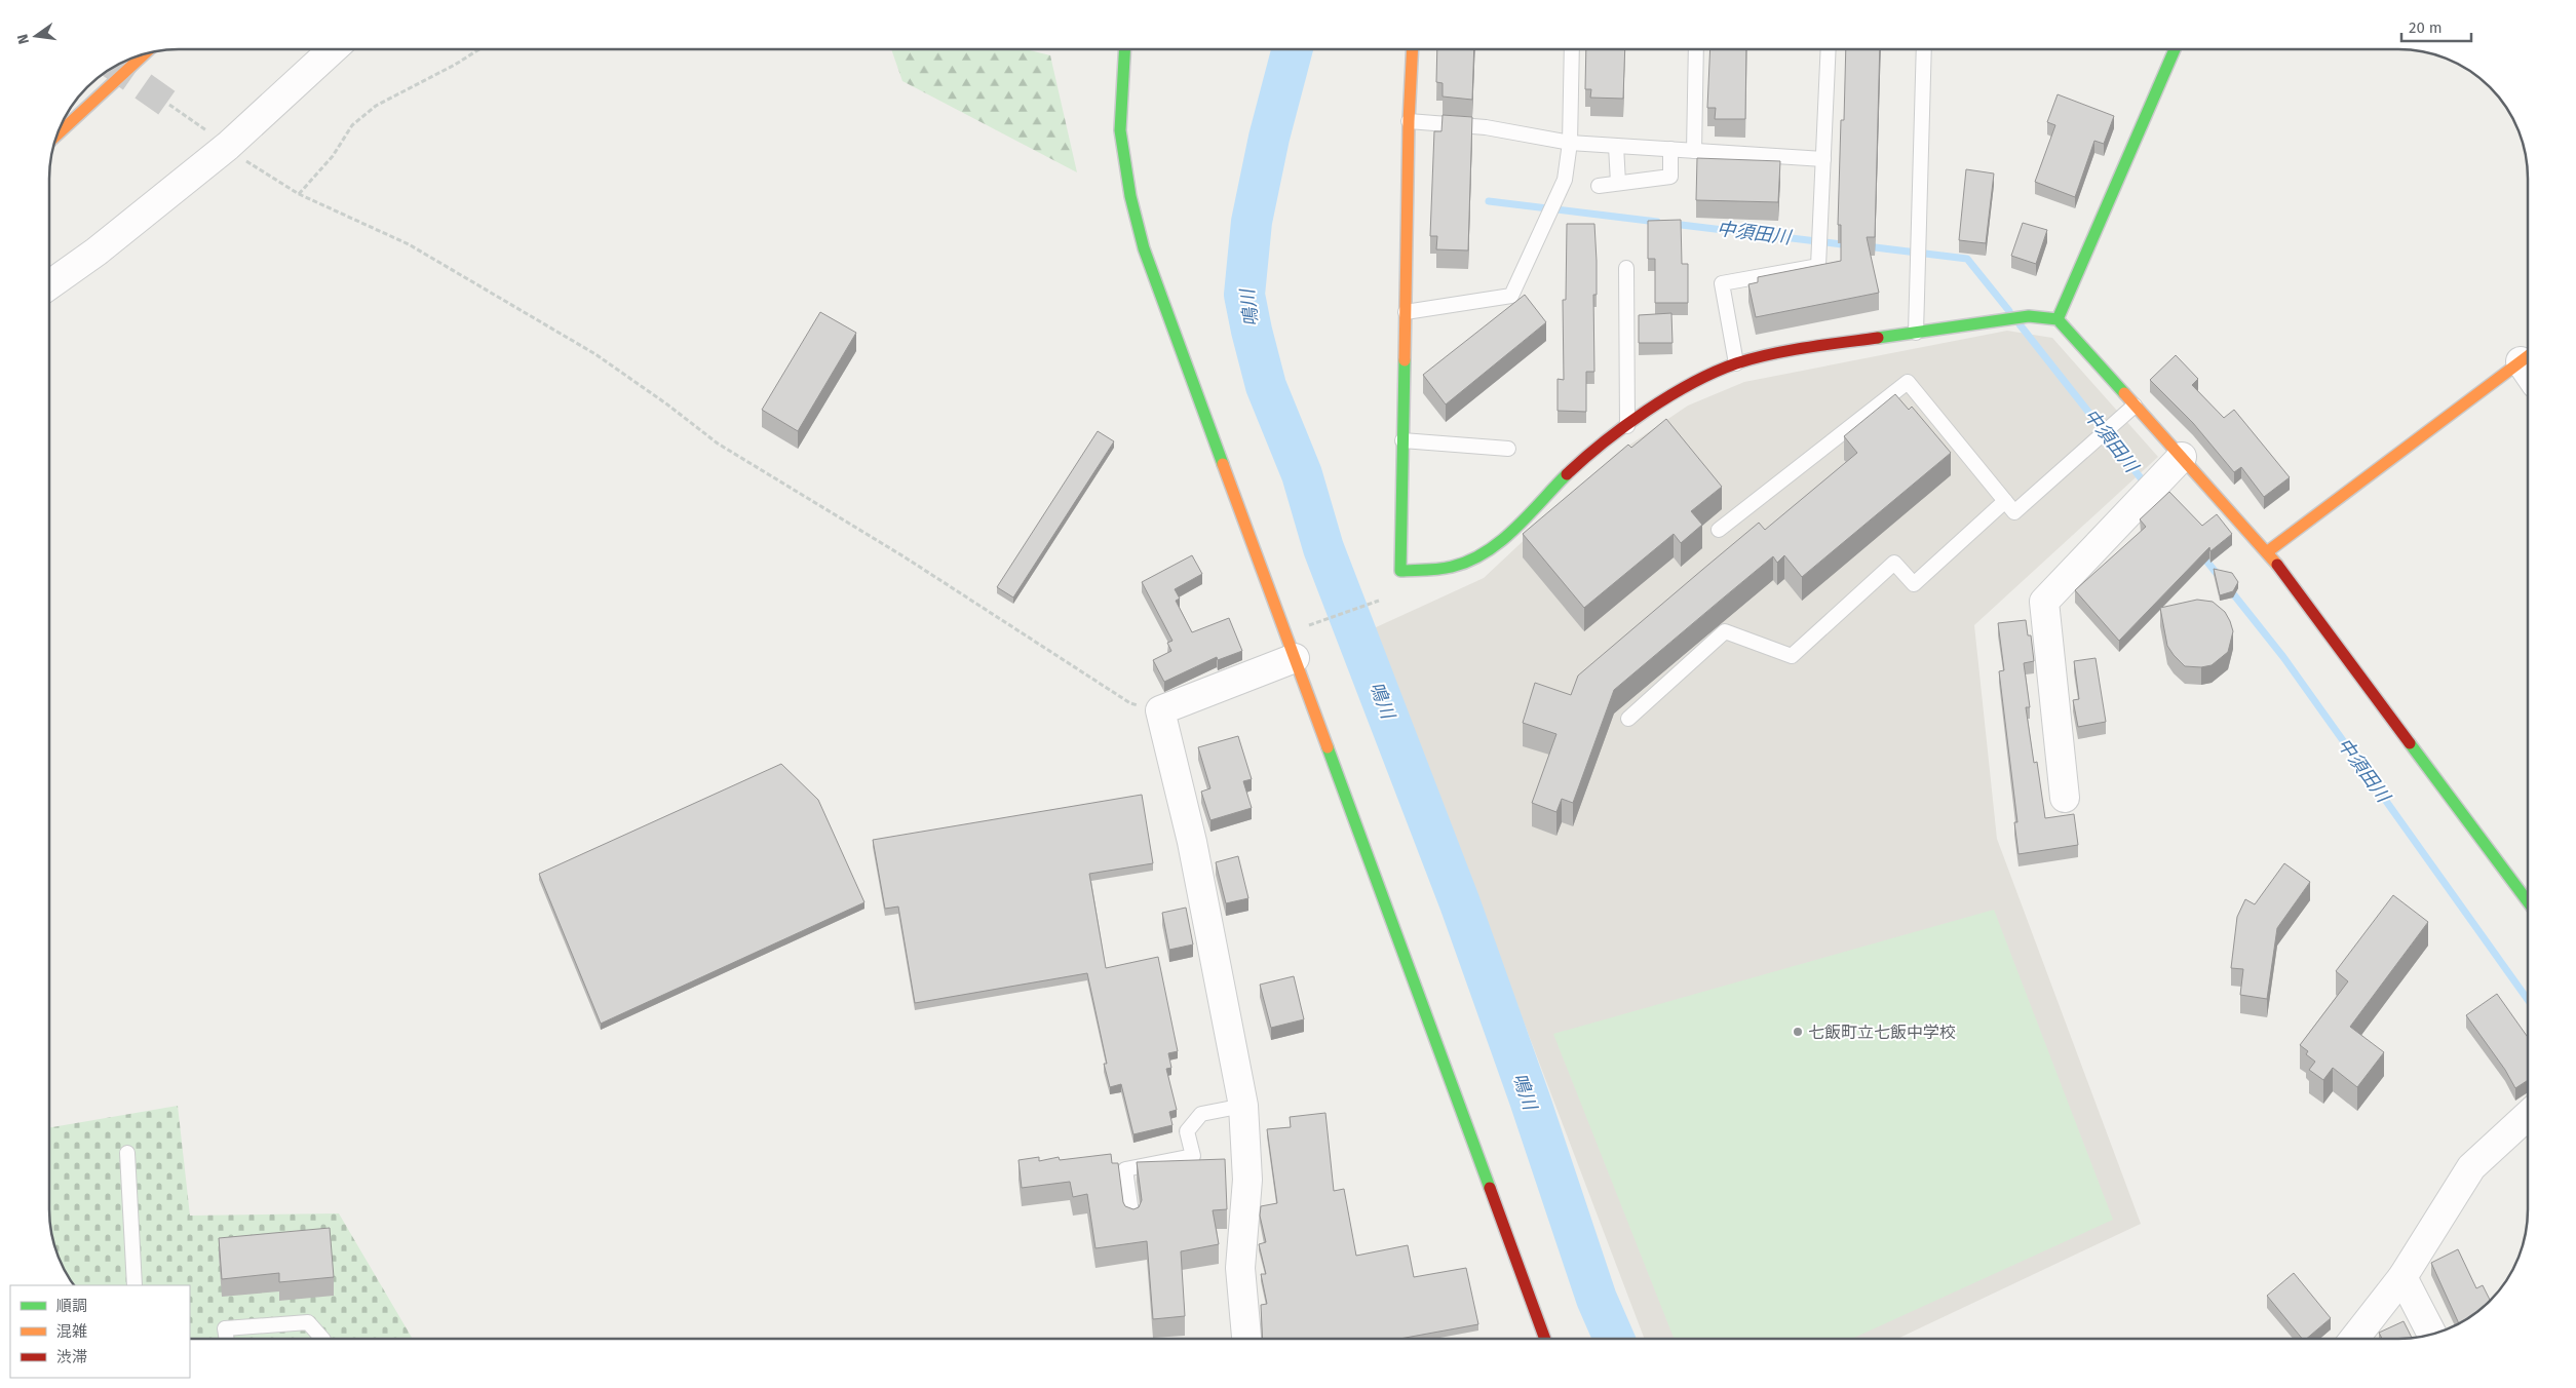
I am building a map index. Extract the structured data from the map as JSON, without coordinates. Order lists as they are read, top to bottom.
{
  "water": ["中須田川", "鳴川"],
  "places": ["七飯町立七飯中学校"],
  "legend": ["順調", "混雑", "渋滞"],
  "scale_bar": "20 m",
  "north": "left"
}
